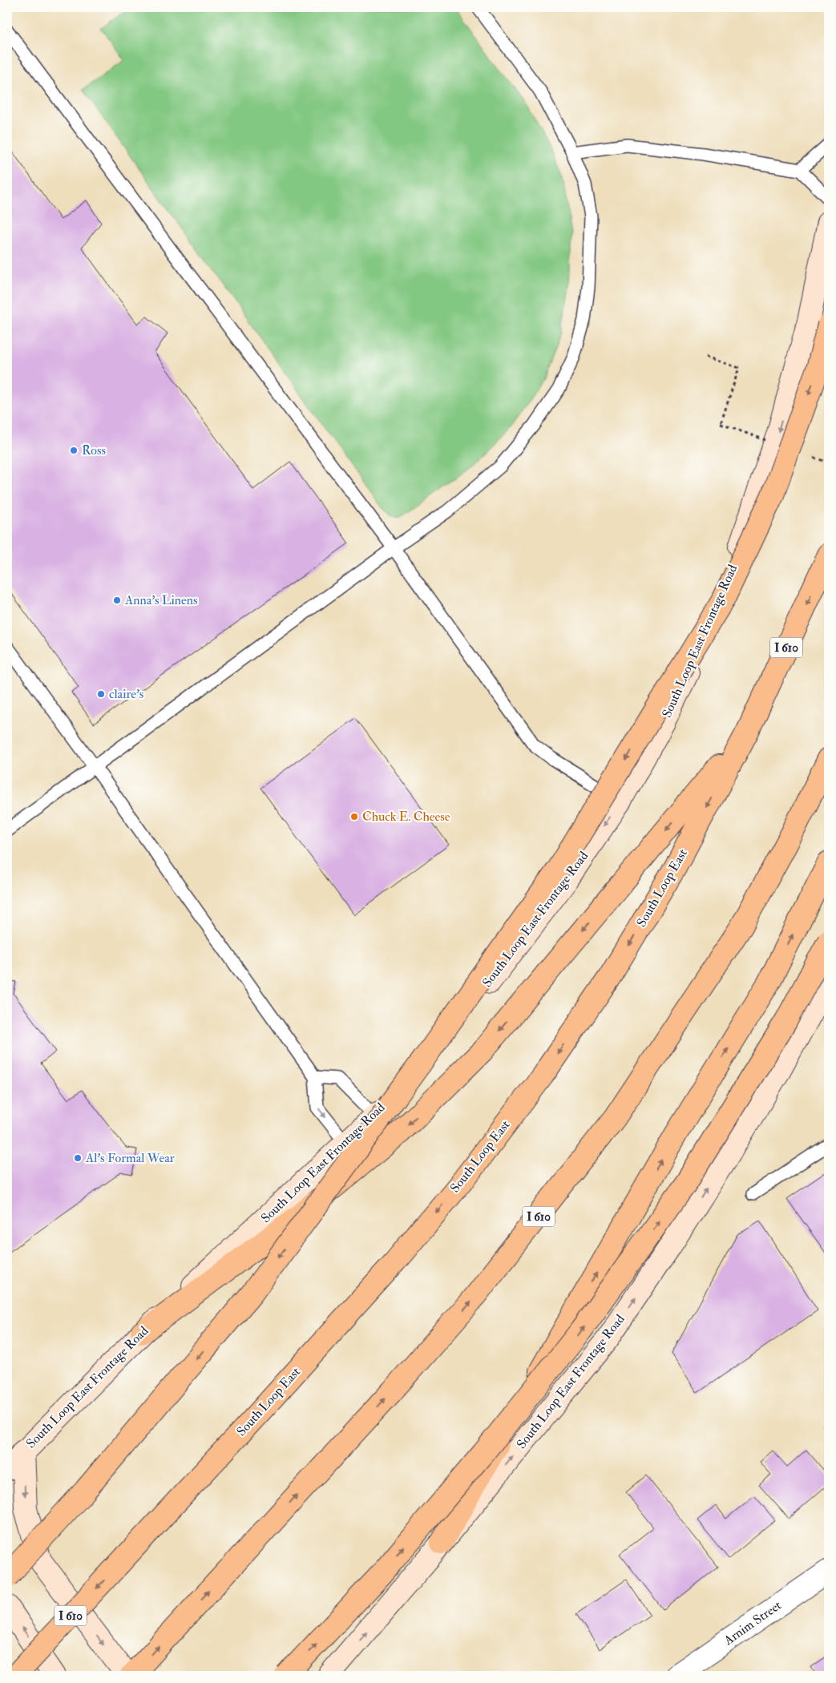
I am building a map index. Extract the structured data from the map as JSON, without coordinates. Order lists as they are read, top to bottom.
{
  "streets": {
    "highway": ["I 610", "South Loop East"],
    "main road": ["South Loop East Frontage Road"],
    "street": ["Arnim Street"]
  },
  "places": [
    "Ross",
    "Anna's Linens",
    "claire's",
    "Chuck E. Cheese",
    "Al's Formal Wear"
  ]
}
